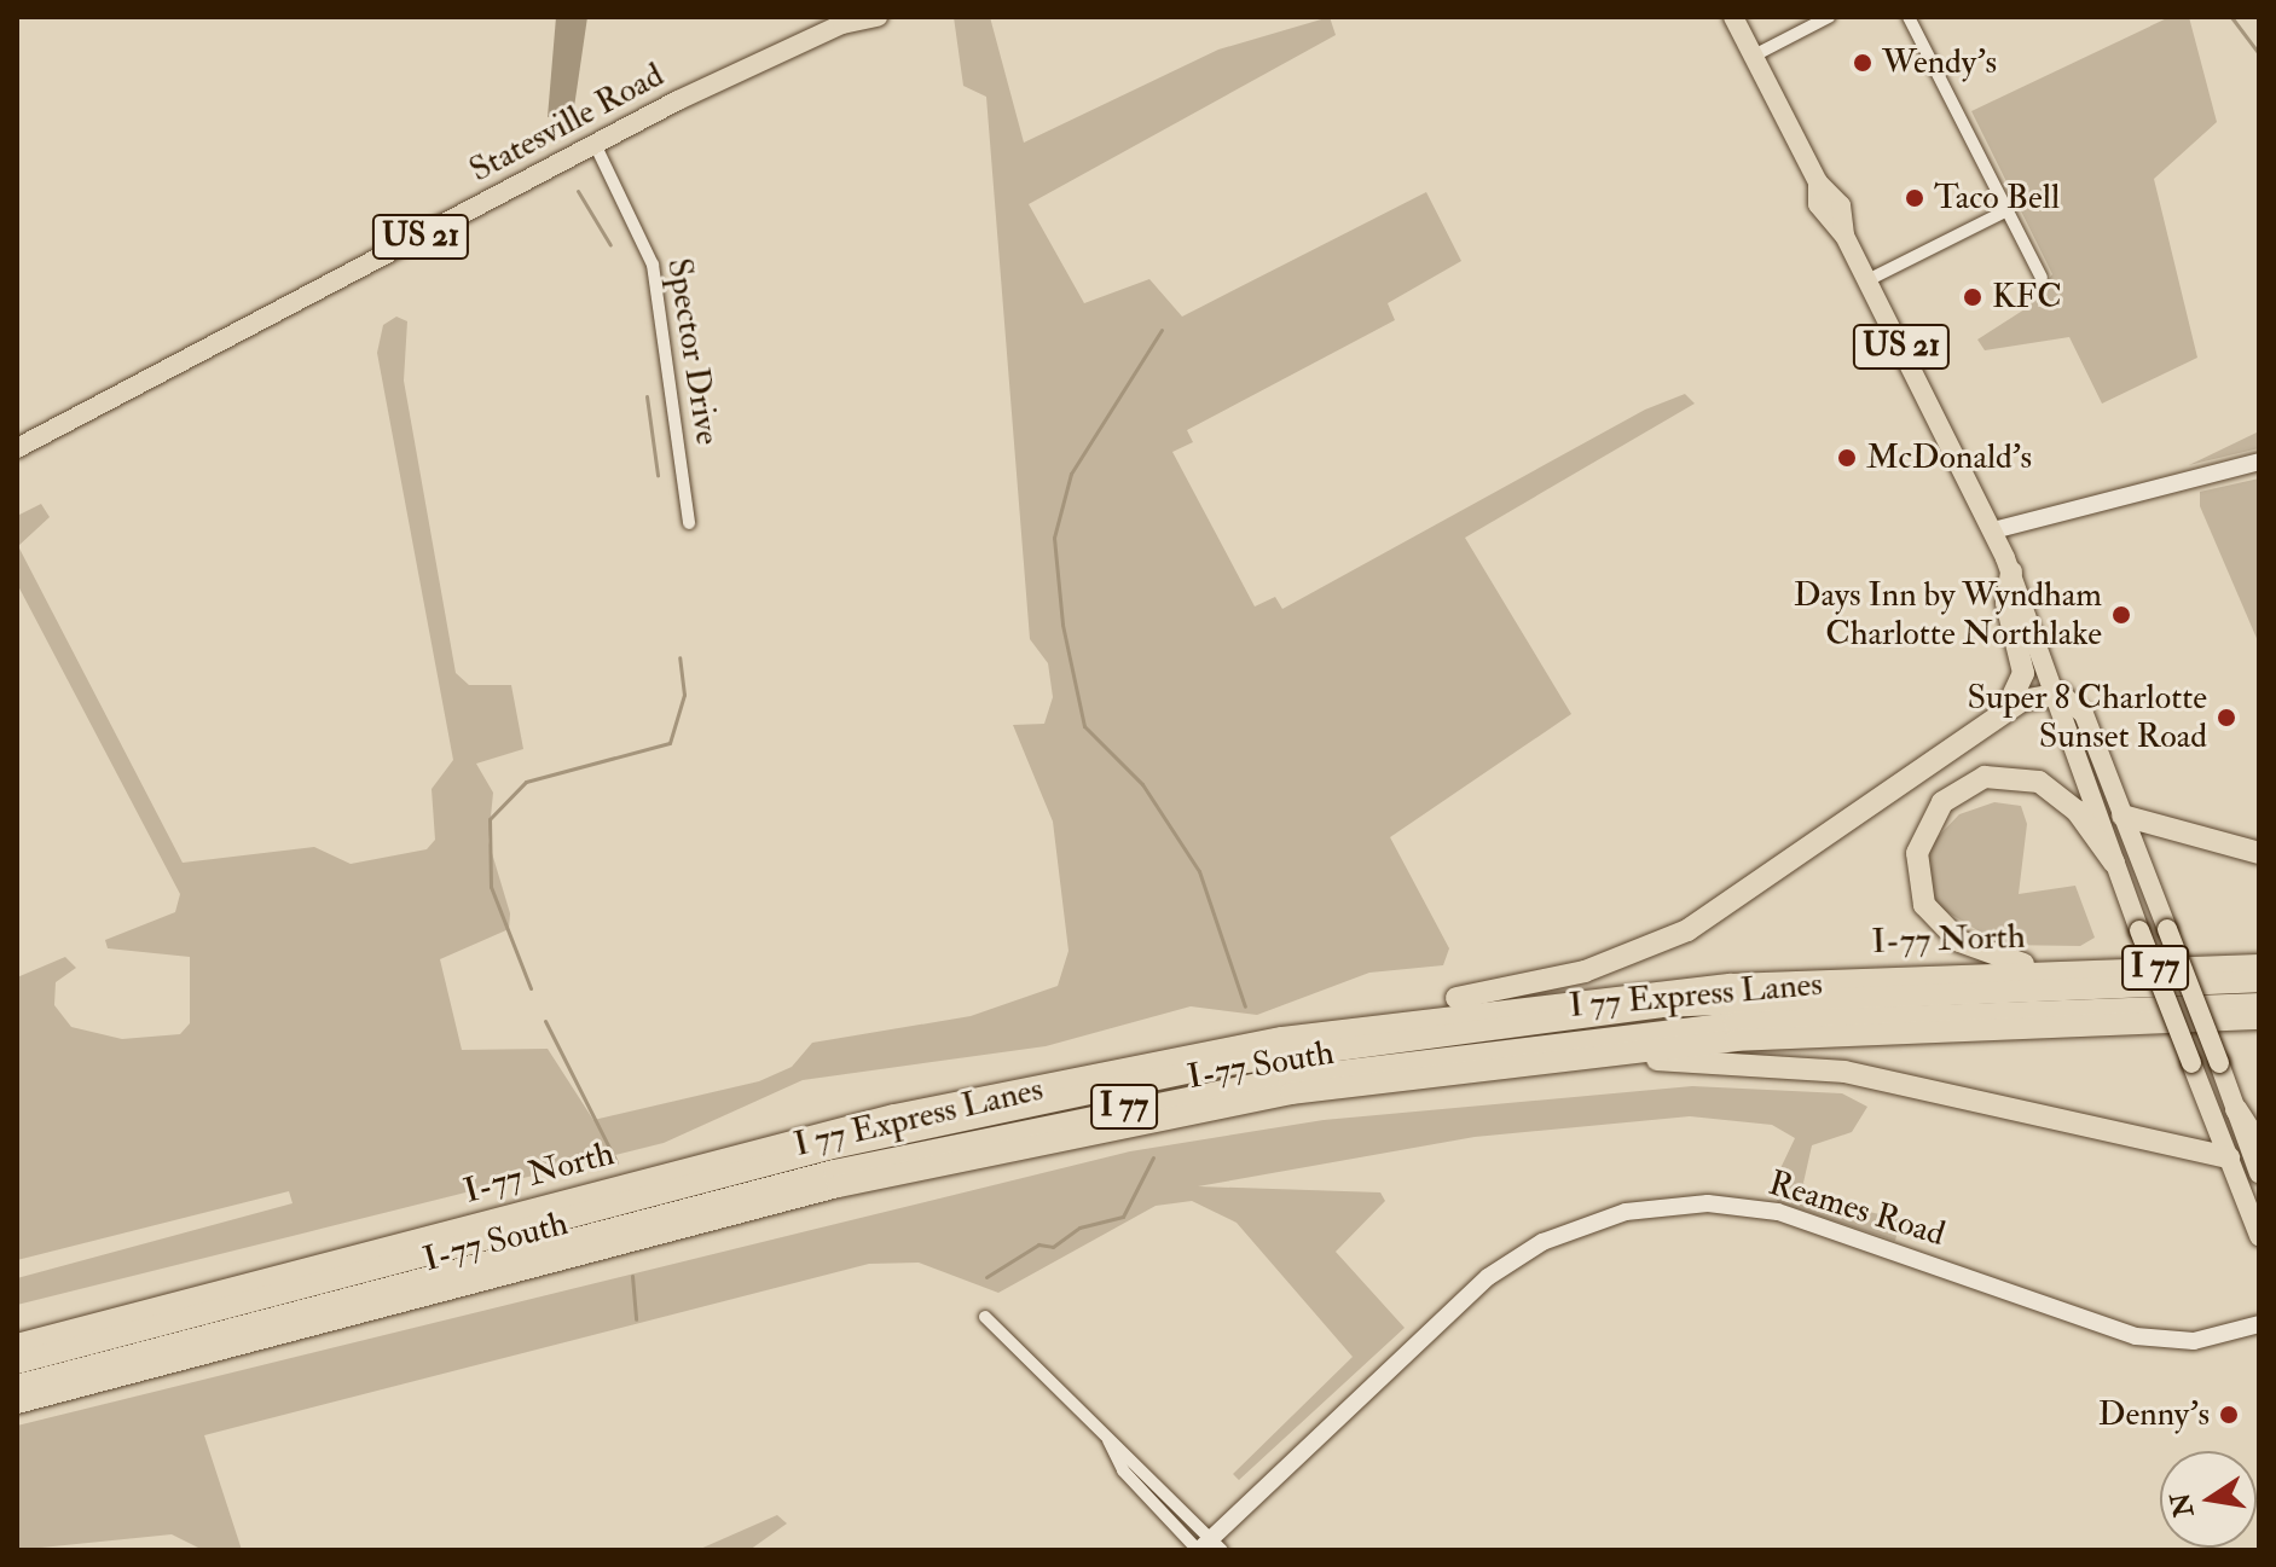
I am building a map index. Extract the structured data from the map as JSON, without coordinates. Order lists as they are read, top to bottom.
{
  "streets": {
    "highway": [
      "I-77 North",
      "I 77",
      "I 77 Express Lanes",
      "I-77 South"
    ],
    "main road": ["Statesville Road", "US 21", "Reames Road"],
    "street": ["Spector Drive"]
  },
  "crossings": [
    ["Statesville Road", "Spector Drive"]
  ],
  "places": [
    "Wendy's",
    "Taco Bell",
    "KFC",
    "McDonald's",
    "Days Inn by Wyndham Charlotte Northlake",
    "Super 8 Charlotte Sunset Road",
    "Denny's"
  ],
  "north": "left"
}
